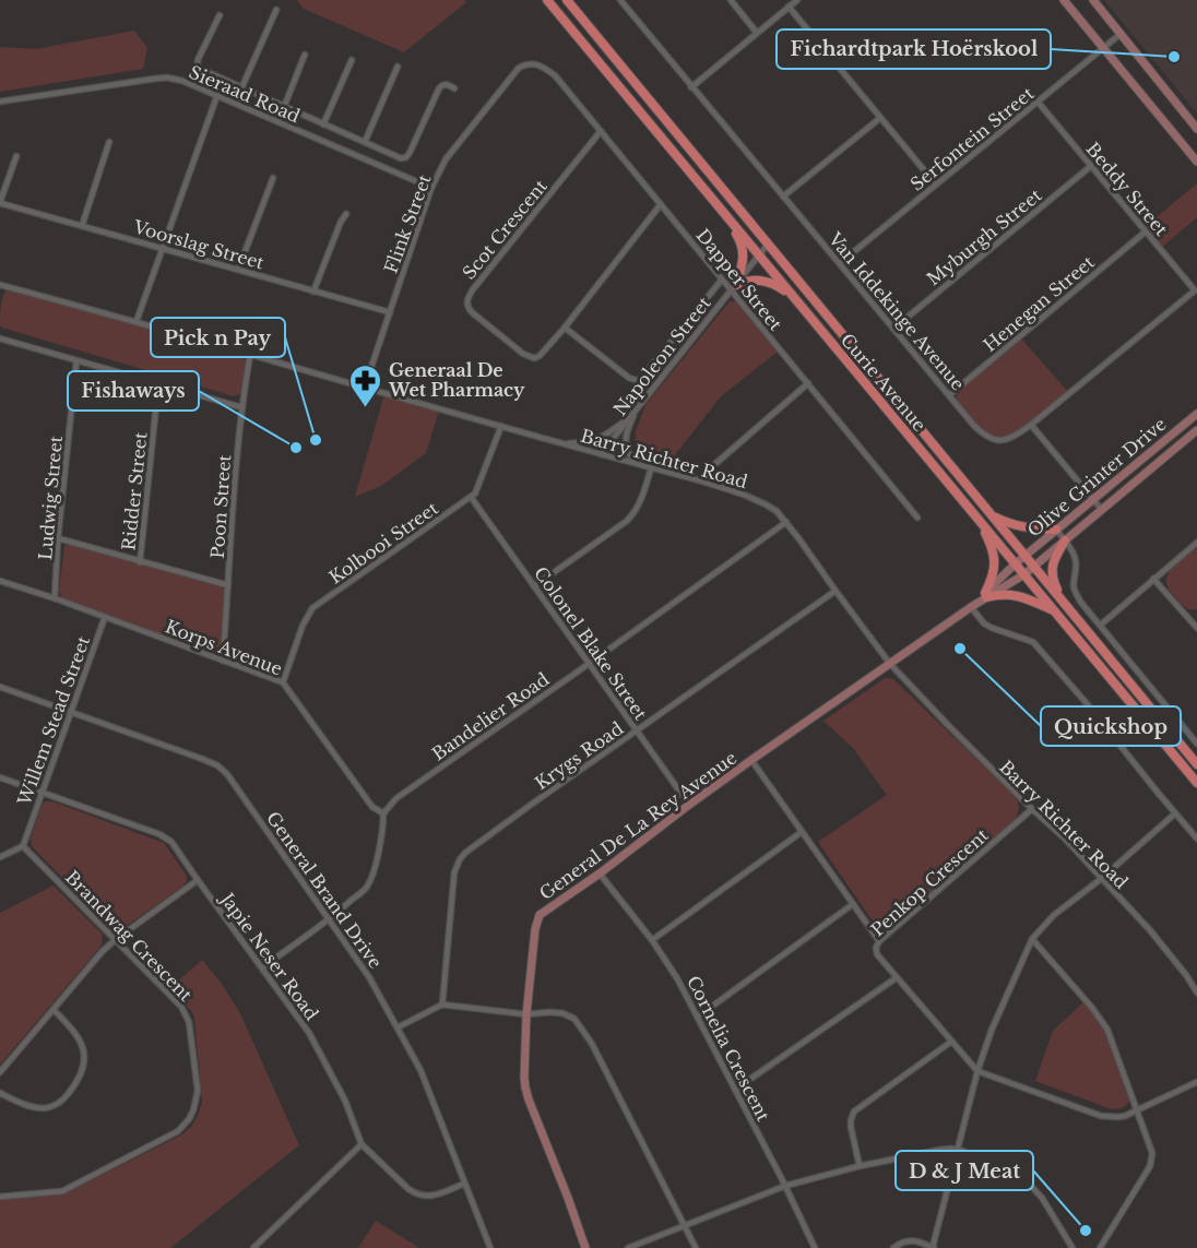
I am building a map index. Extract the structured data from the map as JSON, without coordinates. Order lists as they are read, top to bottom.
{
  "streets": {
    "main road": ["Curie Avenue"],
    "street": [
      "Sieraad Road",
      "Serfontein Street",
      "Beddy Street",
      "Flink Street",
      "Scot Crescent",
      "Myburgh Street",
      "Voorslag Street",
      "Dapper Street",
      "Henegan Street",
      "Van Iddekinge Avenue",
      "Napoleon Street",
      "Barry Richter Road",
      "Olive Grinter Drive",
      "Ridder Street",
      "Ludwig Street",
      "Poon Street",
      "Kolbooi Street",
      "Colonel Blake Street",
      "Korps Avenue",
      "Bandelier Road",
      "Willem Stead Street",
      "Krygs Road",
      "General De La Rey Avenue",
      "Penkop Crescent",
      "General Brand Drive",
      "Brandwag Crescent",
      "Japie Neser Road",
      "Cornelia Crescent"
    ]
  },
  "crossings": [
    ["Sieraad Road", "Flink Street"],
    ["Serfontein Street", "Beddy Street"],
    ["Serfontein Street", "Van Iddekinge Avenue"],
    ["Beddy Street", "Myburgh Street"],
    ["Beddy Street", "Henegan Street"],
    ["Beddy Street", "Van Iddekinge Avenue"],
    ["Flink Street", "Voorslag Street"],
    ["Flink Street", "Dapper Street"],
    ["Flink Street", "Barry Richter Road"],
    ["Scot Crescent", "Dapper Street"],
    ["Scot Crescent", "Napoleon Street"],
    ["Myburgh Street", "Van Iddekinge Avenue"],
    ["Dapper Street", "Napoleon Street"],
    ["Henegan Street", "Van Iddekinge Avenue"],
    ["Napoleon Street", "Curie Avenue"],
    ["Napoleon Street", "Barry Richter Road"],
    ["Curie Avenue", "Olive Grinter Drive"],
    ["Curie Avenue", "General De La Rey Avenue"],
    ["Barry Richter Road", "Poon Street"],
    ["Barry Richter Road", "Kolbooi Street"],
    ["Barry Richter Road", "Bandelier Road"],
    ["Barry Richter Road", "Krygs Road"],
    ["Barry Richter Road", "General De La Rey Avenue"],
    ["Barry Richter Road", "Penkop Crescent"],
    ["Olive Grinter Drive", "General De La Rey Avenue"],
    ["Ludwig Street", "Korps Avenue"],
    ["Poon Street", "Korps Avenue"],
    ["Kolbooi Street", "Colonel Blake Street"],
    ["Kolbooi Street", "Korps Avenue"],
    ["Colonel Blake Street", "Bandelier Road"],
    ["Colonel Blake Street", "Krygs Road"],
    ["Colonel Blake Street", "General De La Rey Avenue"],
    ["Korps Avenue", "Bandelier Road"],
    ["Korps Avenue", "Willem Stead Street"],
    ["Willem Stead Street", "General Brand Drive"],
    ["Willem Stead Street", "Brandwag Crescent"],
    ["Willem Stead Street", "Japie Neser Road"],
    ["General De La Rey Avenue", "Cornelia Crescent"],
    ["General Brand Drive", "Japie Neser Road"]
  ],
  "places": {
    "other": [
      "Fichardtpark Hoërskool",
      "Pick n Pay",
      "Fishaways",
      "Quickshop",
      "D & J Meat"
    ],
    "pharmacy": ["Generaal De Wet Pharmacy"]
  }
}
